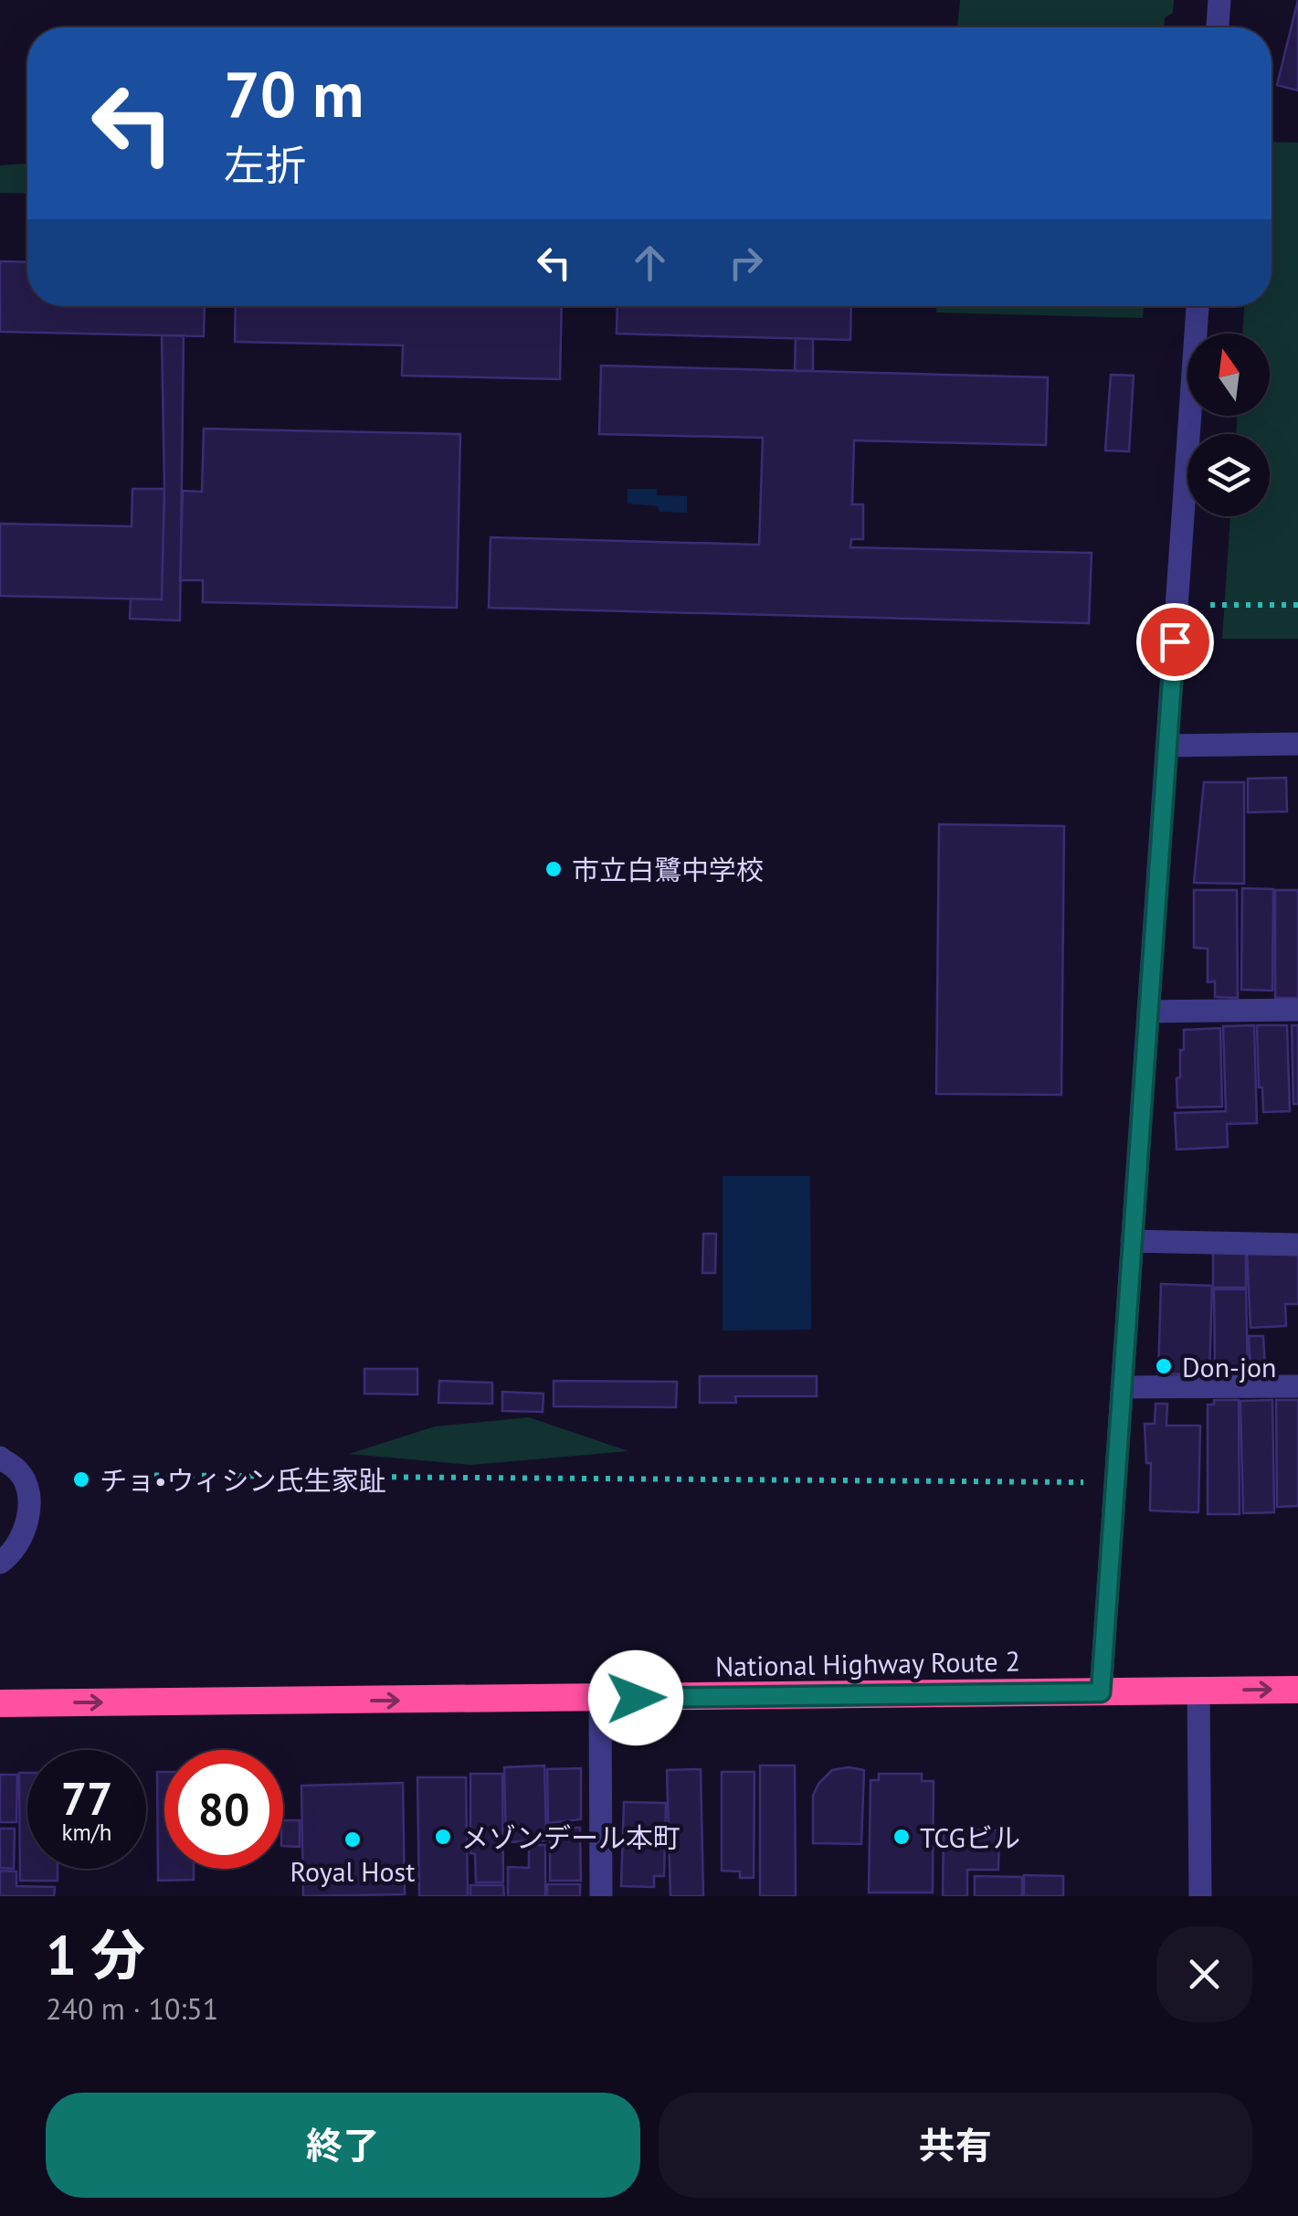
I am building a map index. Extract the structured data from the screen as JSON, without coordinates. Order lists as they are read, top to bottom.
{
  "streets": {
    "highway": ["National Highway Route 2"]
  },
  "one_way": ["National Highway Route 2"],
  "places": [
    "市立白鷺中学校",
    "Don-jon",
    "チョ•ウィシン氏生家趾",
    "メゾンデール本町",
    "TCGビル",
    "Royal Host"
  ],
  "north": "top",
  "page": {
    "turn": ["70 m", "左折"],
    "speed": "77 km/h",
    "limit": "80",
    "heading": ["1 分", "240 m · 10:51"],
    "buttons": ["終了", "共有"]
  }
}
